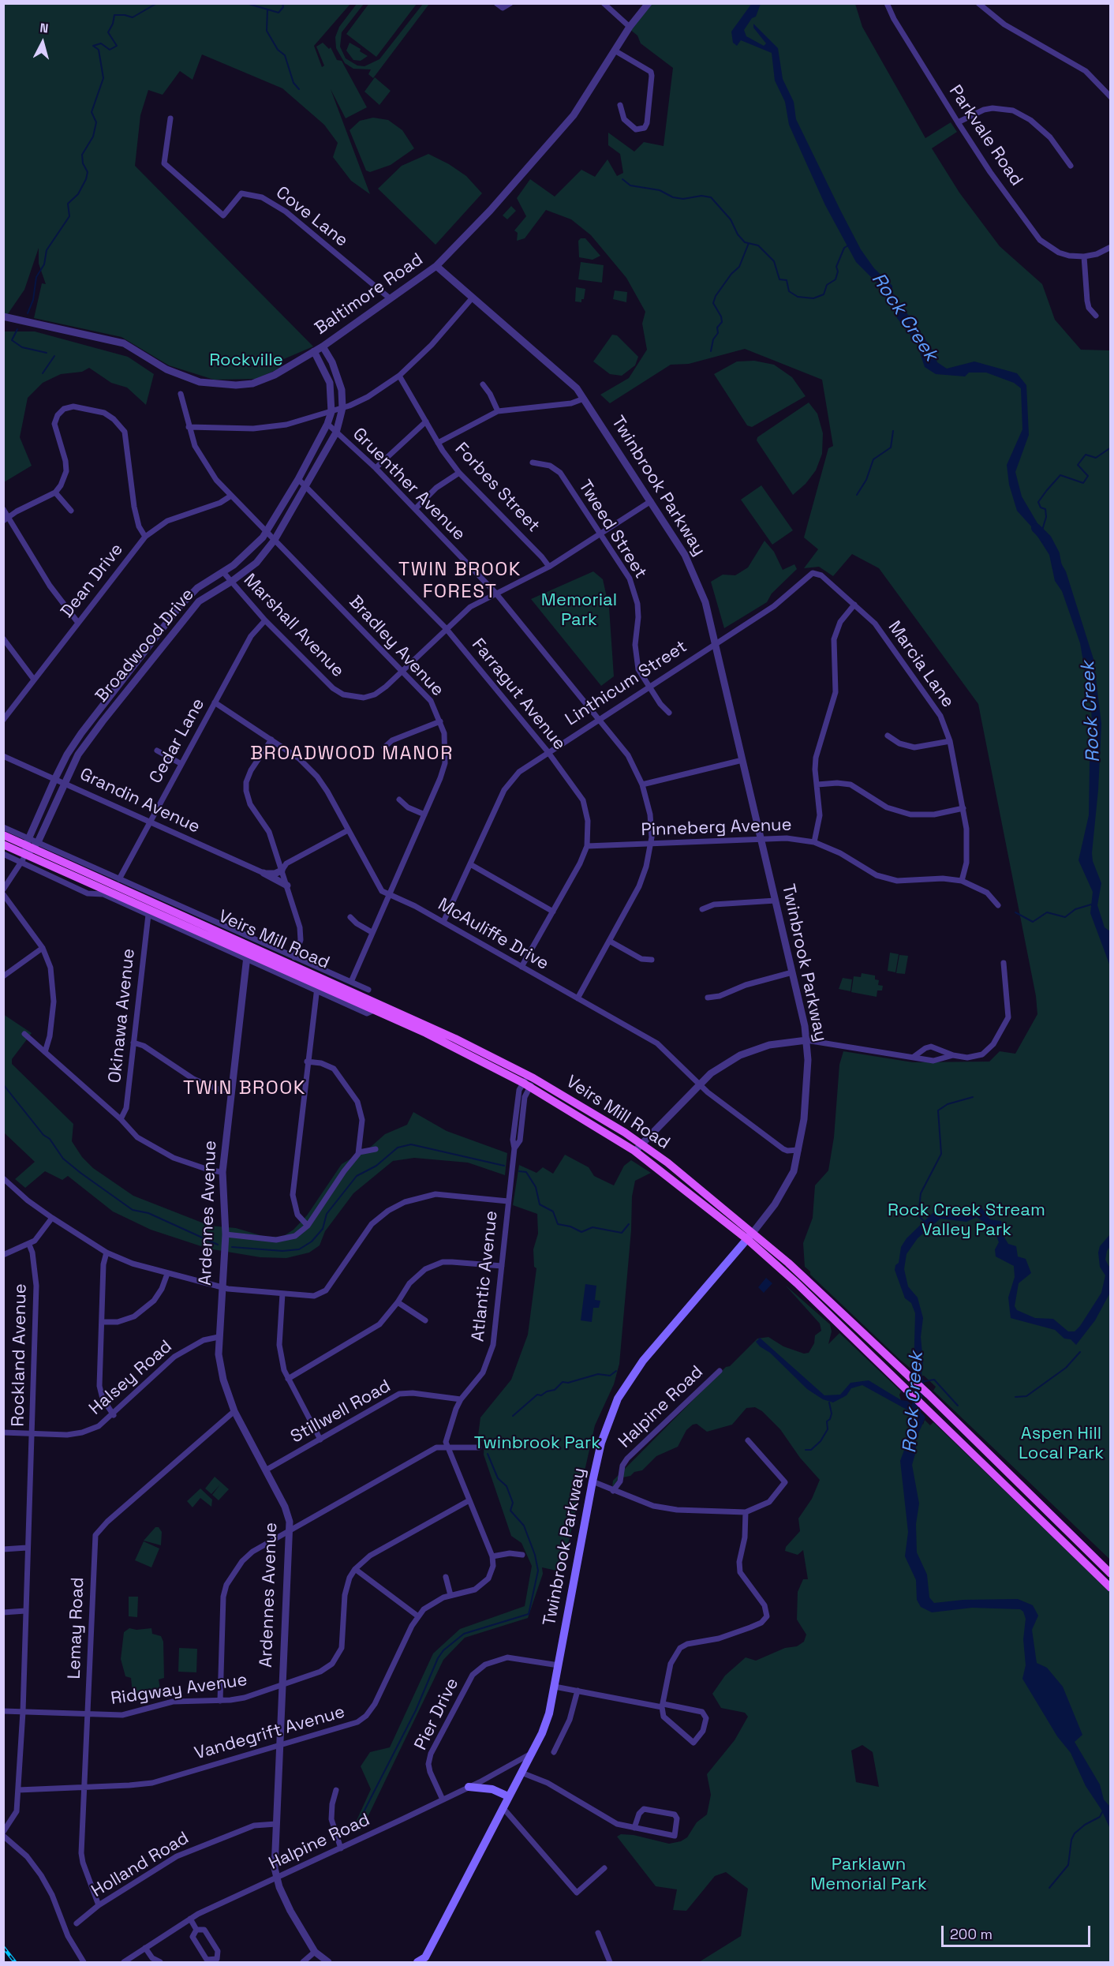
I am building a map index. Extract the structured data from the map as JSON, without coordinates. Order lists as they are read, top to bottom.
{
  "streets": {
    "main road": ["Twinbrook Parkway", "Veirs Mill Road"],
    "street": [
      "Parkvale Road",
      "Cove Lane",
      "Baltimore Road",
      "Gruenther Avenue",
      "Forbes Street",
      "Tweed Street",
      "Dean Drive",
      "Marshall Avenue",
      "Broadwood Drive",
      "Bradley Avenue",
      "Marcia Lane",
      "Linthicum Street",
      "Farragut Avenue",
      "Cedar Lane",
      "Grandin Avenue",
      "Pinneberg Avenue",
      "McAuliffe Drive",
      "Okinawa Avenue",
      "Ardennes Avenue",
      "Atlantic Avenue",
      "Rockland Avenue",
      "Halsey Road",
      "Halpine Road",
      "Stillwell Road",
      "Lemay Road",
      "Ridgway Avenue",
      "Pier Drive",
      "Vandegrift Avenue",
      "Holland Road"
    ]
  },
  "crossings": [
    ["Cove Lane", "Baltimore Road"],
    ["Baltimore Road", "Twinbrook Parkway"],
    ["Baltimore Road", "Broadwood Drive"],
    ["Gruenther Avenue", "Marshall Avenue"],
    ["Gruenther Avenue", "Broadwood Drive"],
    ["Gruenther Avenue", "Linthicum Street"],
    ["Gruenther Avenue", "Pinneberg Avenue"],
    ["Gruenther Avenue", "McAuliffe Drive"],
    ["Twinbrook Parkway", "Marshall Avenue"],
    ["Twinbrook Parkway", "Linthicum Street"],
    ["Twinbrook Parkway", "Pinneberg Avenue"],
    ["Twinbrook Parkway", "McAuliffe Drive"],
    ["Twinbrook Parkway", "Veirs Mill Road"],
    ["Twinbrook Parkway", "Halpine Road"],
    ["Twinbrook Parkway", "Pier Drive"],
    ["Forbes Street", "Marshall Avenue"],
    ["Tweed Street", "Marshall Avenue"],
    ["Tweed Street", "Linthicum Street"],
    ["Dean Drive", "Bradley Avenue"],
    ["Marshall Avenue", "Broadwood Drive"],
    ["Marshall Avenue", "Bradley Avenue"],
    ["Marshall Avenue", "Farragut Avenue"],
    ["Marshall Avenue", "Cedar Lane"],
    ["Broadwood Drive", "Bradley Avenue"],
    ["Broadwood Drive", "Farragut Avenue"],
    ["Broadwood Drive", "Grandin Avenue"],
    ["Broadwood Drive", "Veirs Mill Road"],
    ["Bradley Avenue", "McAuliffe Drive"],
    ["Bradley Avenue", "Veirs Mill Road"],
    ["Marcia Lane", "Linthicum Street"],
    ["Marcia Lane", "Pinneberg Avenue"],
    ["Linthicum Street", "Farragut Avenue"],
    ["Linthicum Street", "McAuliffe Drive"],
    ["Farragut Avenue", "Pinneberg Avenue"],
    ["Farragut Avenue", "McAuliffe Drive"],
    ["Cedar Lane", "Grandin Avenue"],
    ["Cedar Lane", "McAuliffe Drive"],
    ["Cedar Lane", "Veirs Mill Road"],
    ["Veirs Mill Road", "Okinawa Avenue"],
    ["Veirs Mill Road", "Ardennes Avenue"],
    ["Veirs Mill Road", "Atlantic Avenue"],
    ["Ardennes Avenue", "Halsey Road"],
    ["Ardennes Avenue", "Halpine Road"],
    ["Ardennes Avenue", "Stillwell Road"],
    ["Ardennes Avenue", "Lemay Road"],
    ["Ardennes Avenue", "Ridgway Avenue"],
    ["Ardennes Avenue", "Vandegrift Avenue"],
    ["Ardennes Avenue", "Holland Road"],
    ["Atlantic Avenue", "Stillwell Road"],
    ["Atlantic Avenue", "Vandegrift Avenue"],
    ["Rockland Avenue", "Halsey Road"],
    ["Rockland Avenue", "Ridgway Avenue"],
    ["Rockland Avenue", "Vandegrift Avenue"],
    ["Halpine Road", "Pier Drive"],
    ["Lemay Road", "Ridgway Avenue"],
    ["Lemay Road", "Vandegrift Avenue"],
    ["Lemay Road", "Holland Road"]
  ],
  "districts": ["TWIN BROOK FOREST", "BROADWOOD MANOR", "TWIN BROOK"],
  "water": ["Rock Creek"],
  "parks": [
    "Rockville",
    "Memorial Park",
    "Rock Creek Stream Valley Park",
    "Aspen Hill Local Park",
    "Twinbrook Park",
    "Parklawn Memorial Park"
  ],
  "scale_bar": "200 m",
  "north": "top"
}
